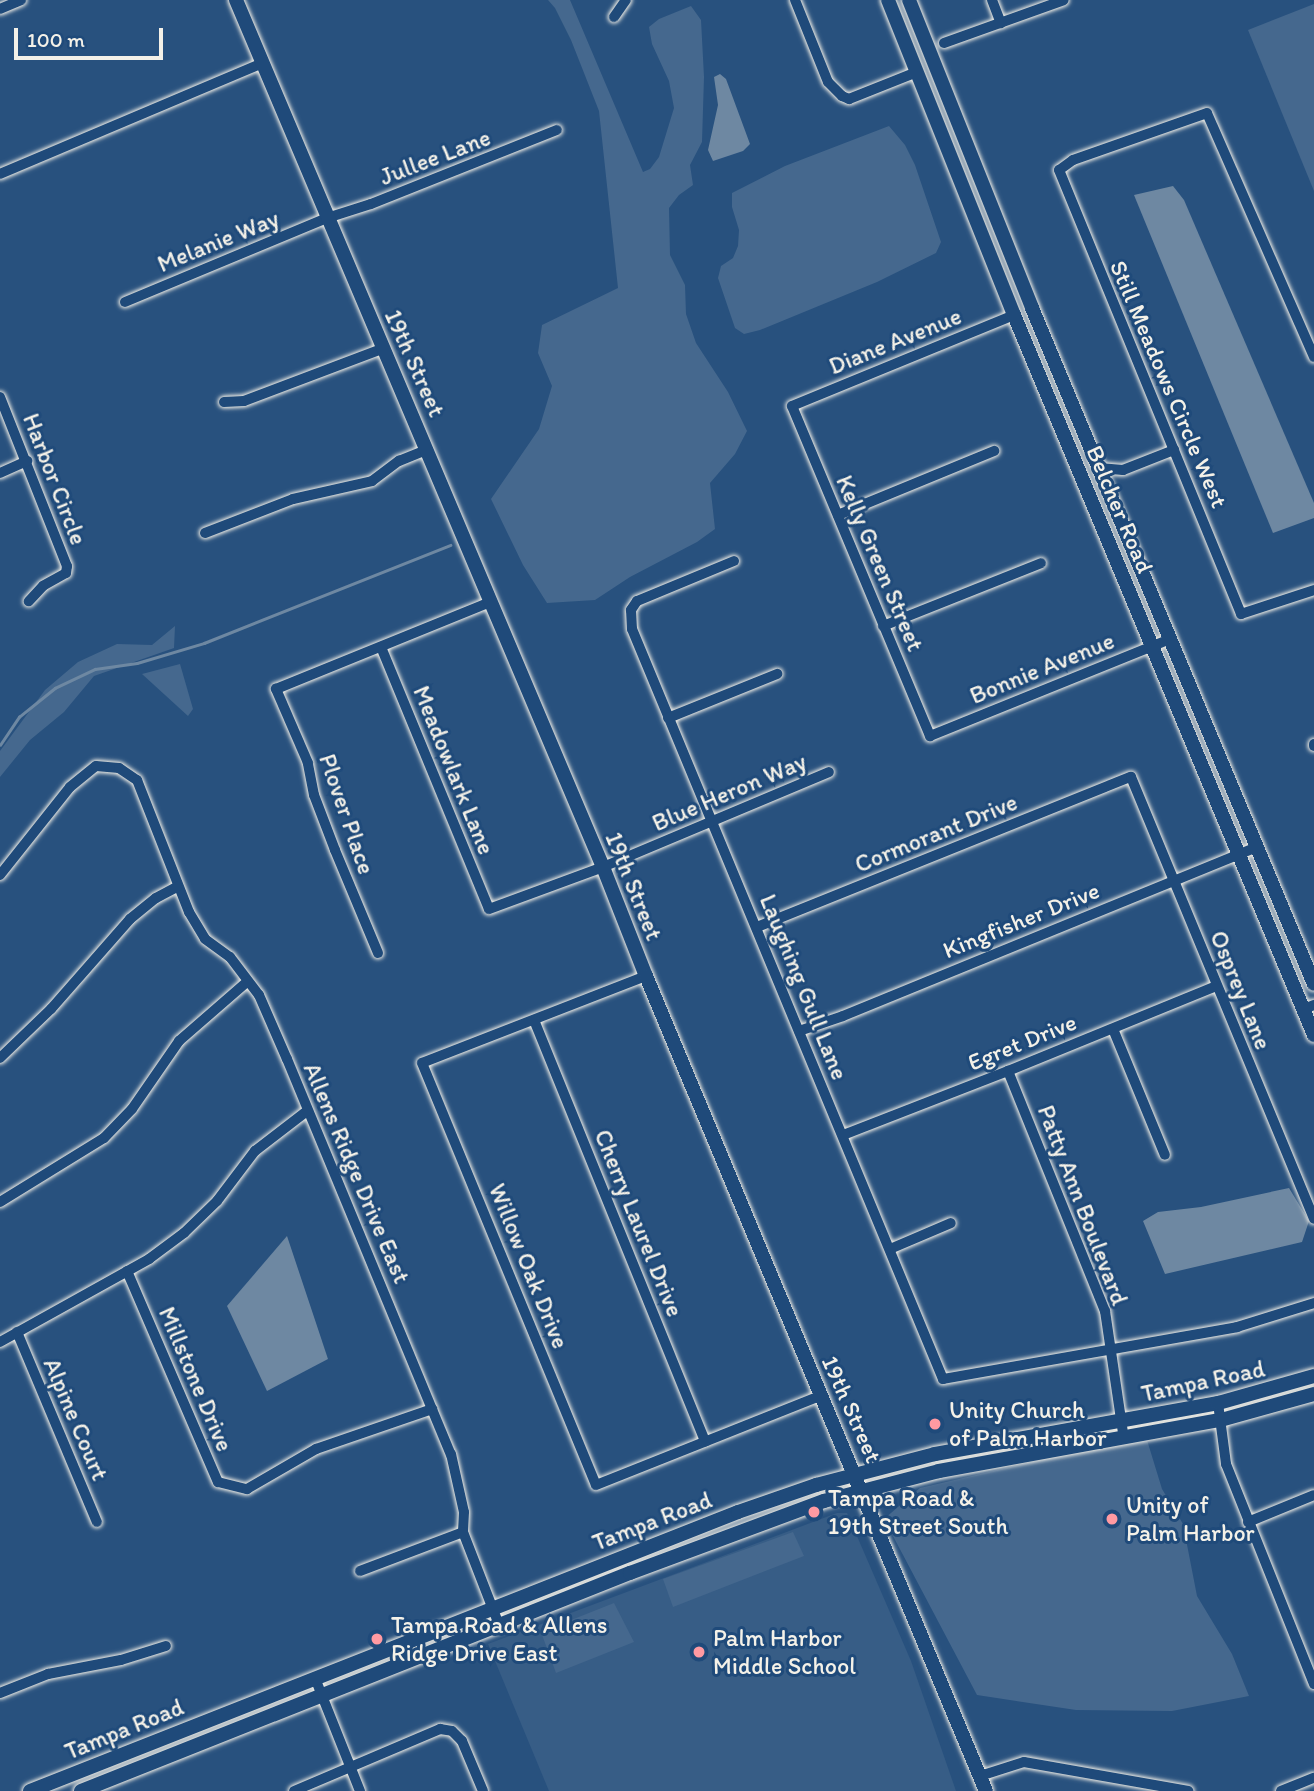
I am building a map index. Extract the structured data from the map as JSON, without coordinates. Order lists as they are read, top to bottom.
{
  "streets": {
    "main road": ["19th Street", "Belcher Road", "Tampa Road"],
    "street": [
      "Jullee Lane",
      "Melanie Way",
      "Diane Avenue",
      "Still Meadows Circle West",
      "Harbor Circle",
      "Kelly Green Street",
      "Bonnie Avenue",
      "Meadowlark Lane",
      "Blue Heron Way",
      "Plover Place",
      "Cormorant Drive",
      "Kingfisher Drive",
      "Laughing Gull Lane",
      "Osprey Lane",
      "Egret Drive",
      "Allens Ridge Drive East",
      "Patty Ann Boulevard",
      "Cherry Laurel Drive",
      "Willow Oak Drive",
      "Millstone Drive",
      "Alpine Court"
    ]
  },
  "crossings": [
    ["Jullee Lane", "Melanie Way"],
    ["Jullee Lane", "19th Street"],
    ["Melanie Way", "19th Street"],
    ["Diane Avenue", "Belcher Road"],
    ["Diane Avenue", "Kelly Green Street"],
    ["19th Street", "Blue Heron Way"],
    ["19th Street", "Willow Oak Drive"],
    ["19th Street", "Tampa Road"],
    ["Belcher Road", "Bonnie Avenue"],
    ["Belcher Road", "Kingfisher Drive"],
    ["Kelly Green Street", "Bonnie Avenue"],
    ["Meadowlark Lane", "Blue Heron Way"],
    ["Meadowlark Lane", "Plover Place"],
    ["Blue Heron Way", "Laughing Gull Lane"],
    ["Cormorant Drive", "Laughing Gull Lane"],
    ["Cormorant Drive", "Osprey Lane"],
    ["Kingfisher Drive", "Laughing Gull Lane"],
    ["Kingfisher Drive", "Osprey Lane"],
    ["Laughing Gull Lane", "Egret Drive"],
    ["Laughing Gull Lane", "Patty Ann Boulevard"],
    ["Osprey Lane", "Egret Drive"],
    ["Egret Drive", "Patty Ann Boulevard"],
    ["Allens Ridge Drive East", "Millstone Drive"],
    ["Allens Ridge Drive East", "Tampa Road"],
    ["Patty Ann Boulevard", "Tampa Road"],
    ["Cherry Laurel Drive", "Willow Oak Drive"]
  ],
  "places": [
    "Unity Church of Palm Harbor",
    "Tampa Road & 19th Street South",
    "Unity of Palm Harbor",
    "Tampa Road & Allens Ridge Drive East",
    "Palm Harbor Middle School"
  ],
  "scale_bar": "100 m"
}
